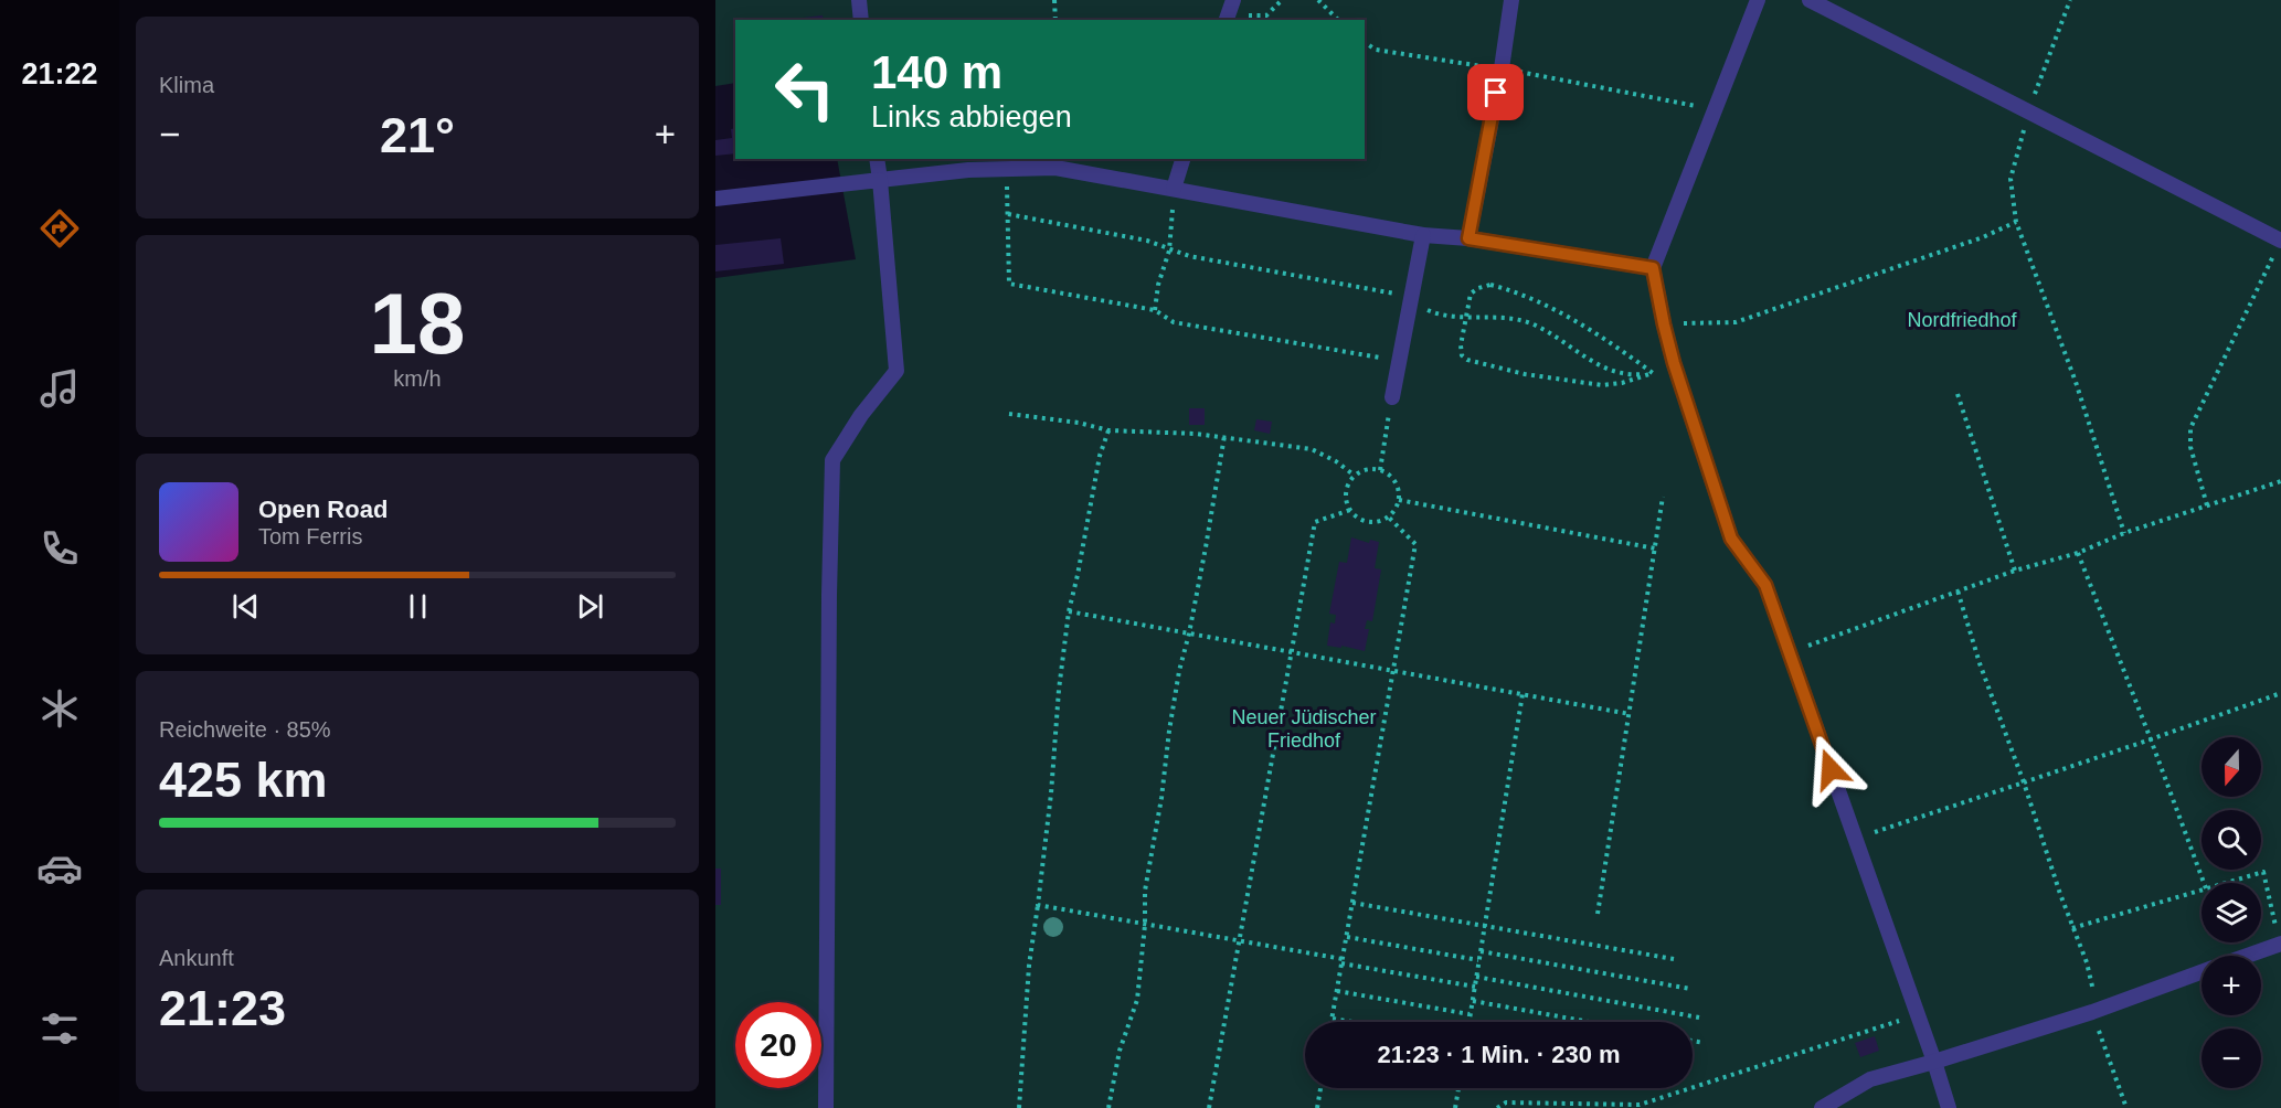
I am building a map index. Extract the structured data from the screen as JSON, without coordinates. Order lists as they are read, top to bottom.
{
  "parks": ["Nordfriedhof", "Neuer Jüdischer Friedhof"],
  "north": "bottom",
  "page": {
    "tabs": "21:22",
    "tile": [
      "Klima",
      ["18", "km/h"],
      ["Reichweite · 85%", "425 km"],
      ["Ankunft", "21:23"]
    ],
    "turn": ["140 m", "Links abbiegen"],
    "heat": ["−", "21°", "+"],
    "song": ["Open Road", "Tom Ferris"],
    "map_buttons": ["+", "−"],
    "limit": "20",
    "trip": "21:23 · 1 Min. · 230 m"
  }
}
